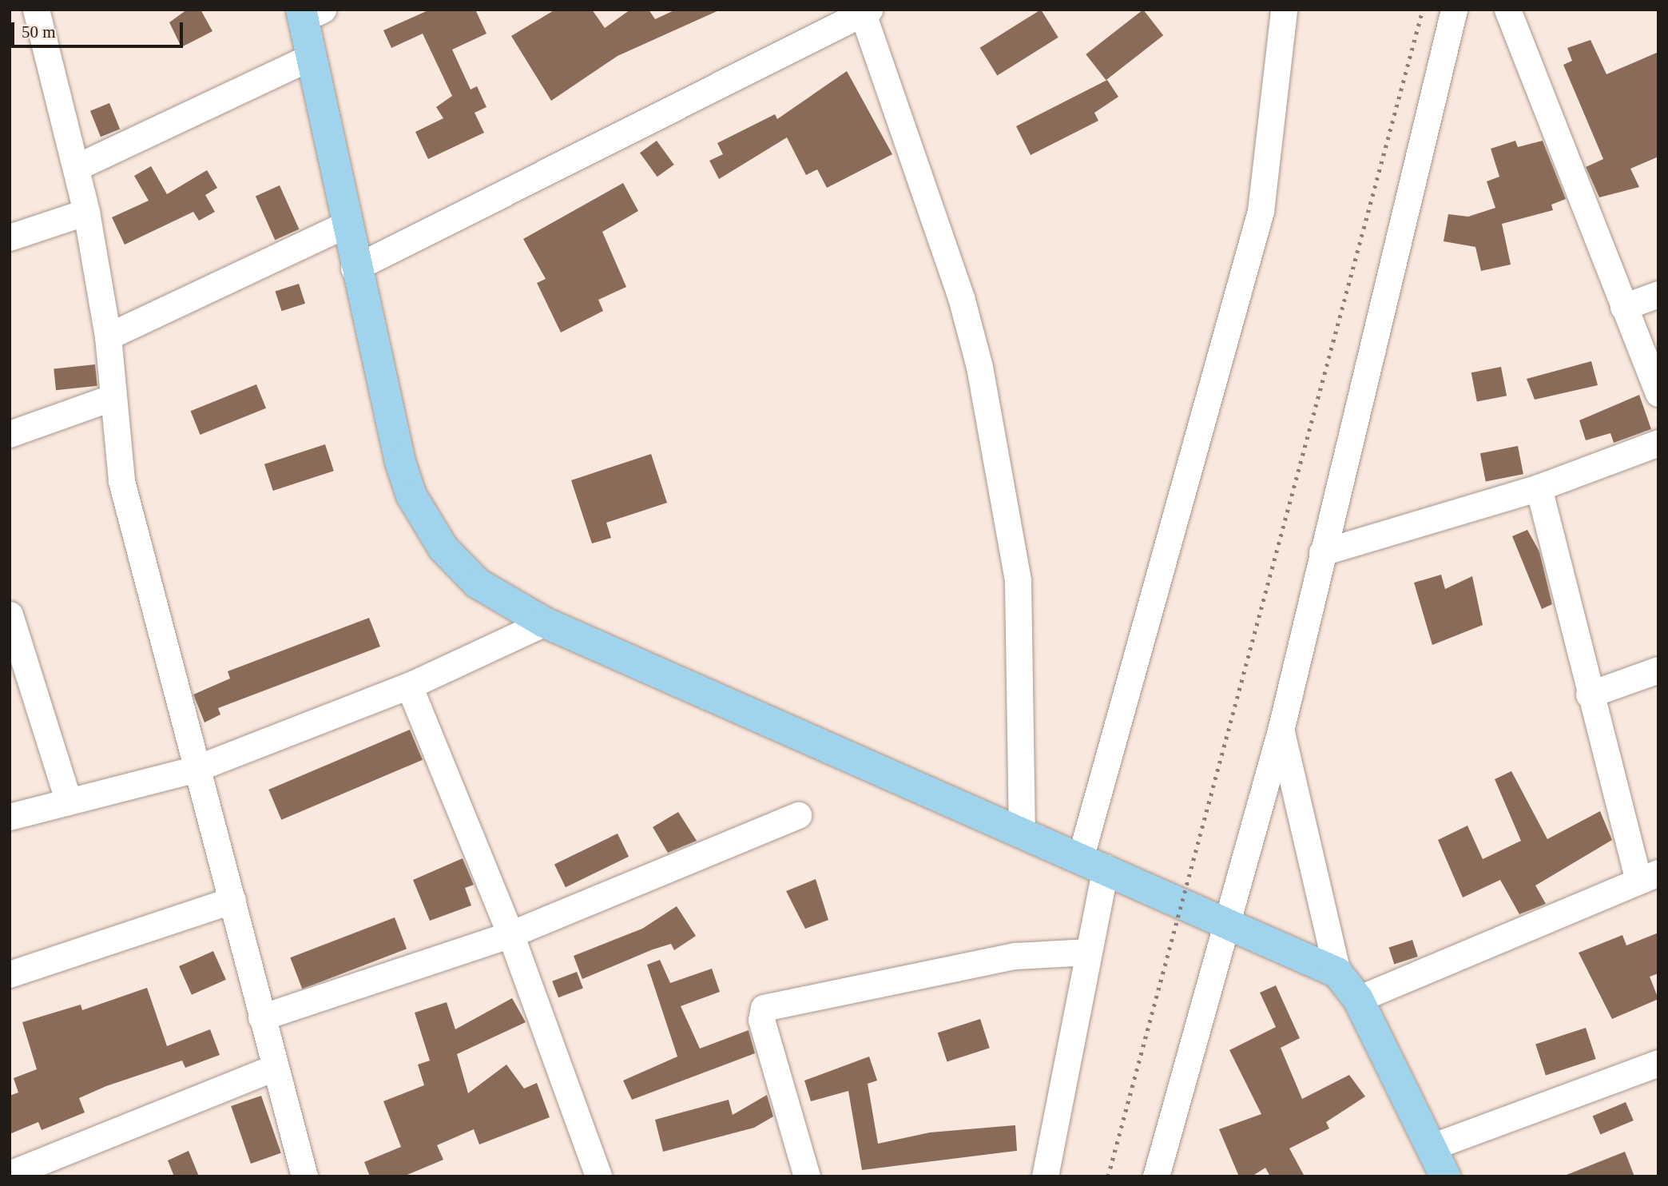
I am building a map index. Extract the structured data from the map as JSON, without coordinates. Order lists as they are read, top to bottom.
{
  "scale_bar": "50 m"
}
